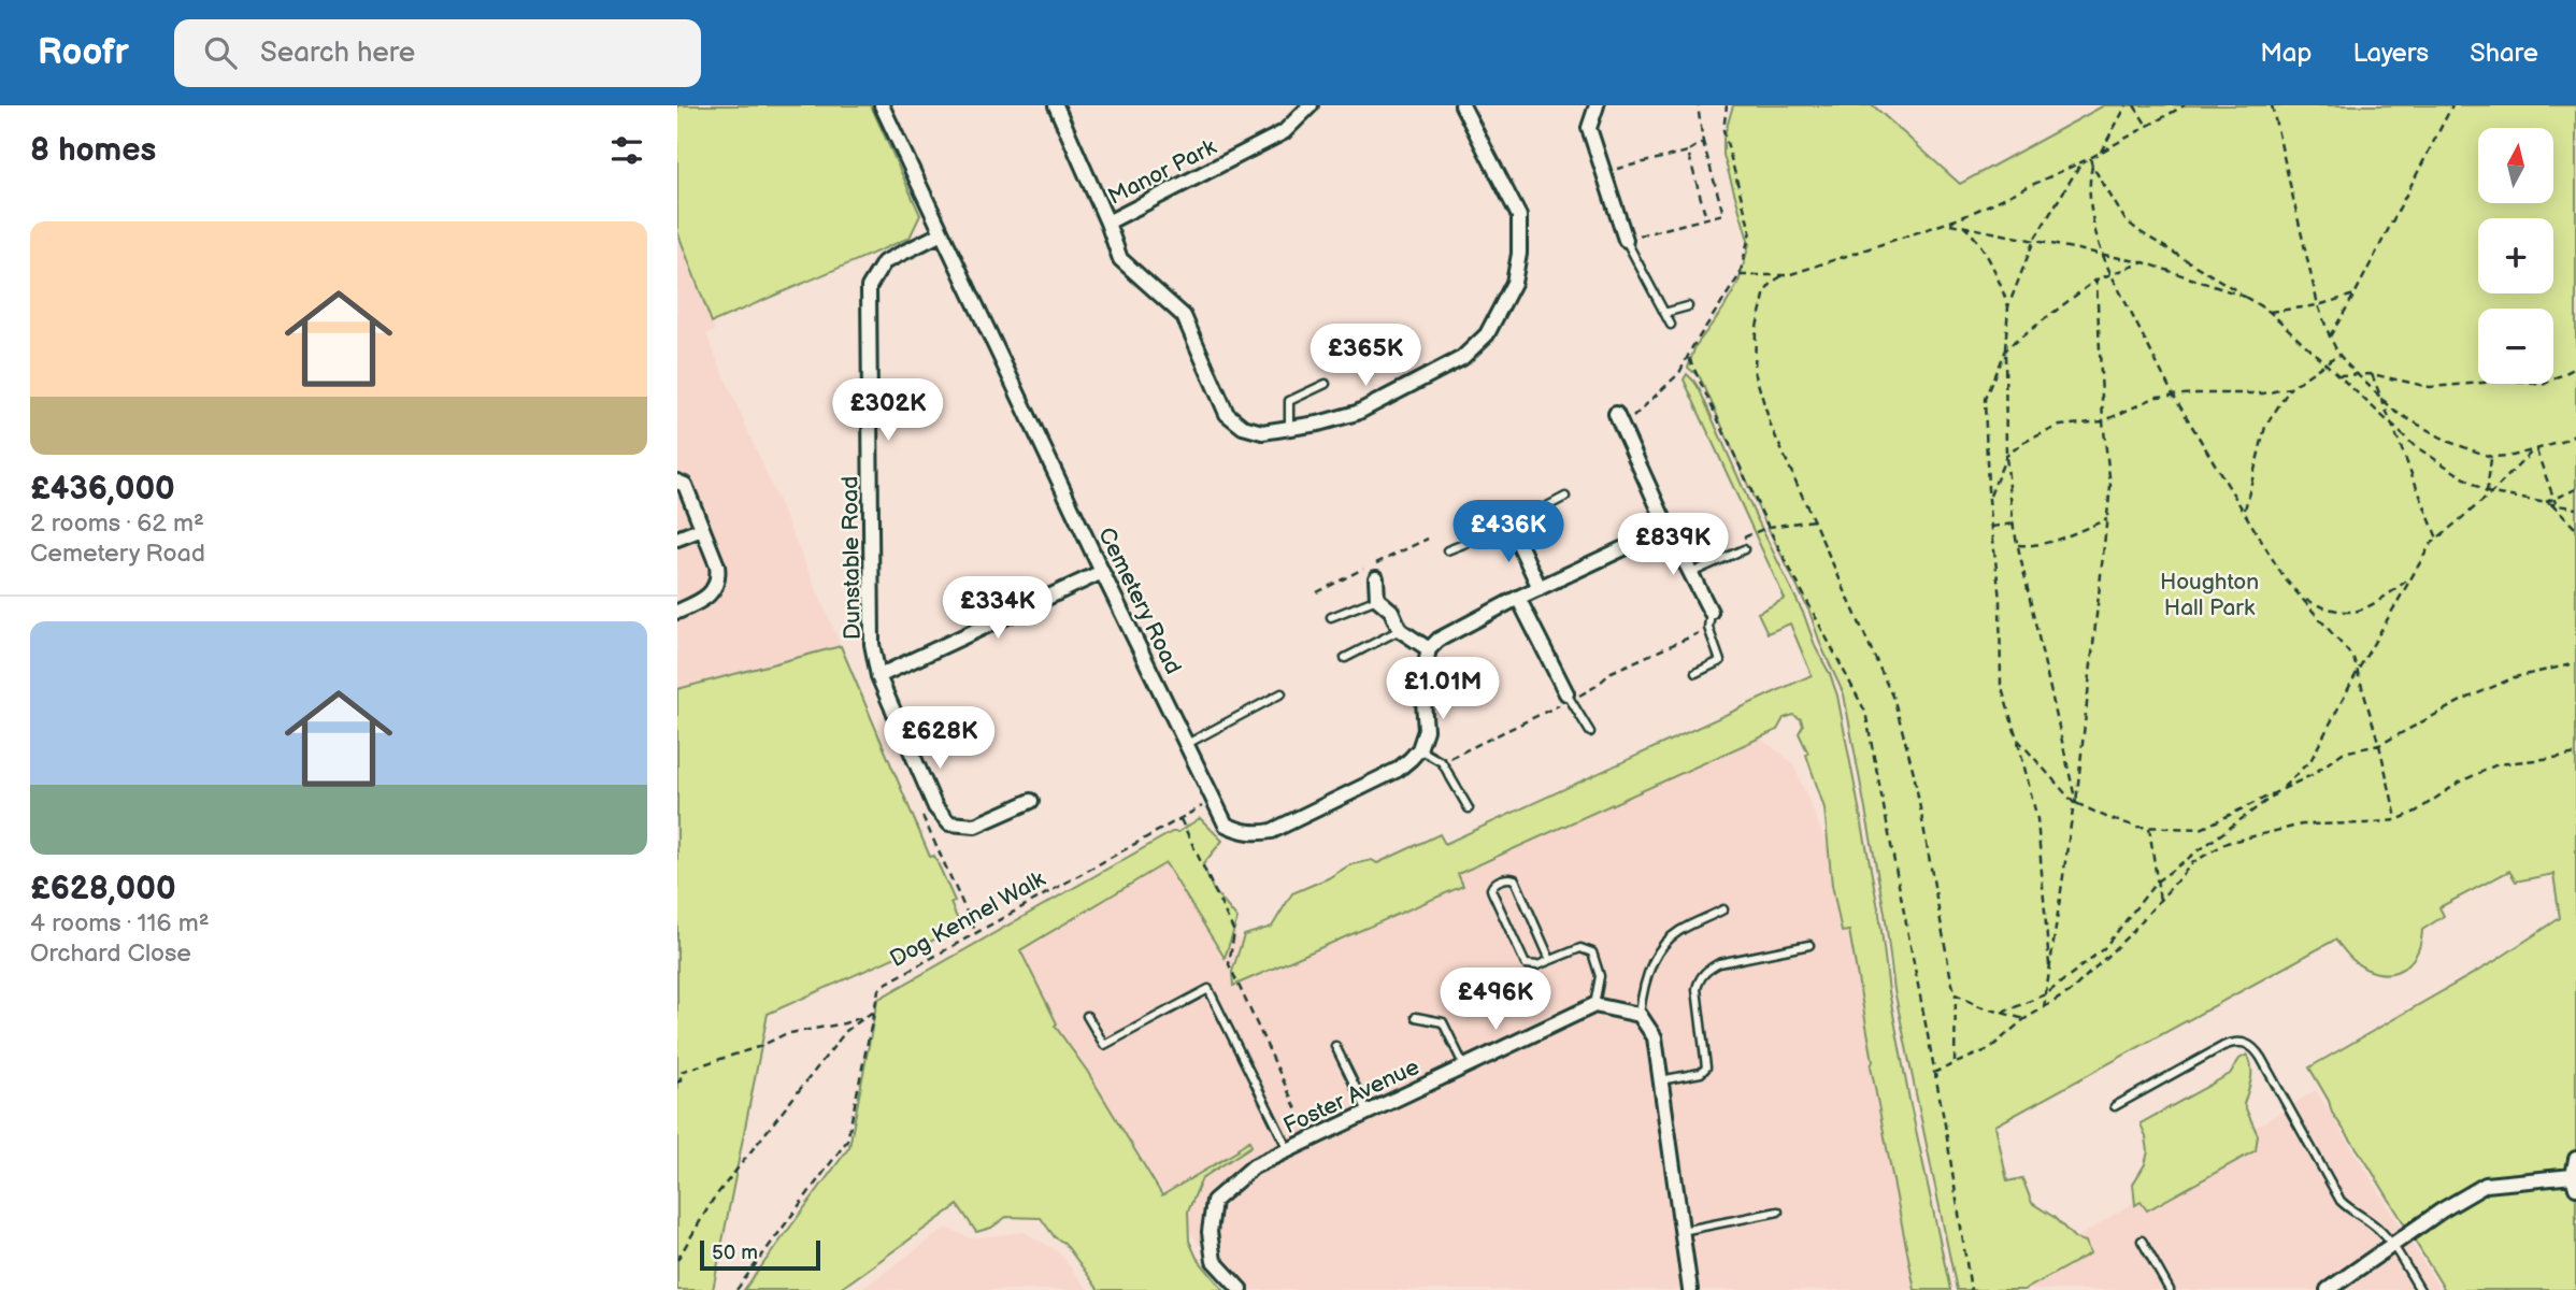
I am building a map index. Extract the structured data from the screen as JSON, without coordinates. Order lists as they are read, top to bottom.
{
  "streets": {
    "street": [
      "Manor Park",
      "Dunstable Road",
      "Cemetery Road",
      "Foster Avenue"
    ],
    "path": ["Dog Kennel Walk"]
  },
  "crossings": [
    ["Dunstable Road", "Cemetery Road"],
    ["Cemetery Road", "Dog Kennel Walk"]
  ],
  "parks": ["Houghton Hall Park"],
  "scale_bar": "50 m",
  "north": "top",
  "page": {
    "header": "Roofr",
    "search": "Search here",
    "nav": ["Map", "Layers", "Share"],
    "heading": "8 homes",
    "map_buttons": ["+", "−"],
    "list": [
      {
        "name": "£436,000",
        "note": "2 rooms · 62 m² · Cemetery Road"
      },
      {
        "name": "£628,000",
        "note": "4 rooms · 116 m² · Orchard Close"
      }
    ],
    "price": [
      "£365K",
      "£302K",
      "£436K",
      "£839K",
      "£334K",
      "£1.01M",
      "£628K",
      "£496K"
    ],
    "scale": "50 m"
  }
}
